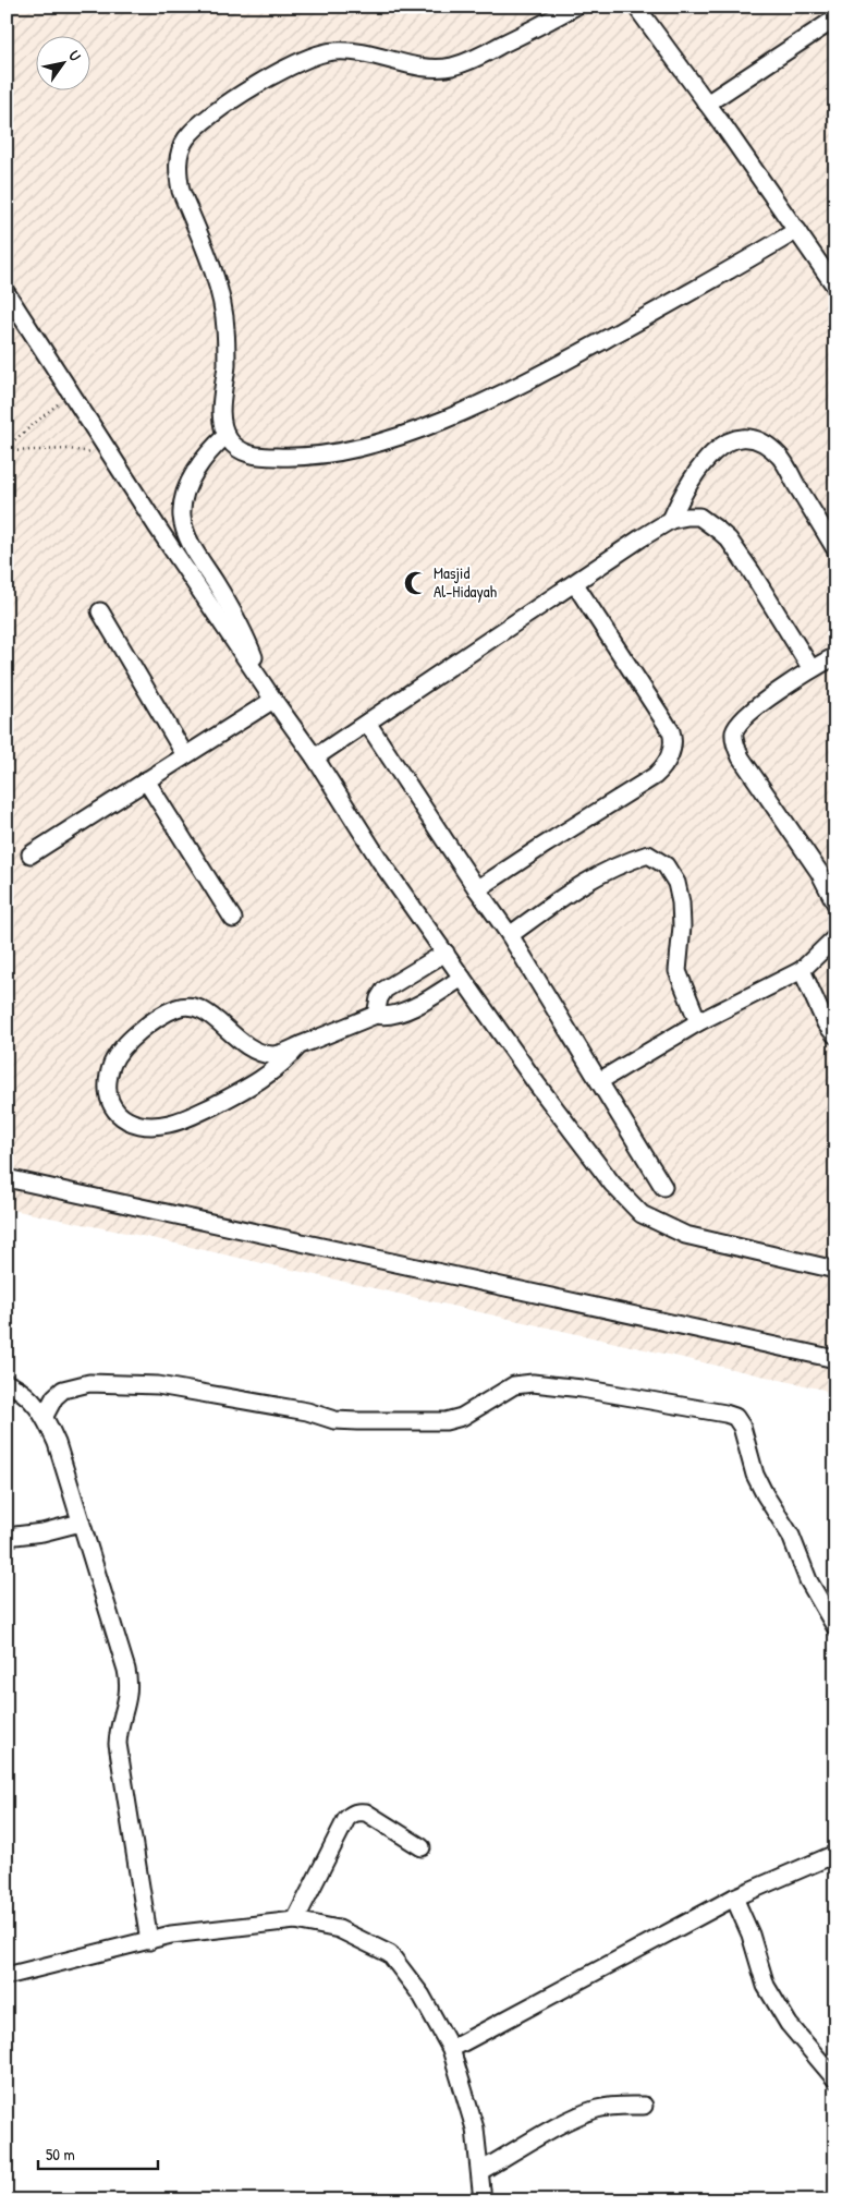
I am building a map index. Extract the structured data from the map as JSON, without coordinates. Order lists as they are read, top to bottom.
{
  "places": {
    "mosque": ["Masjid Al-Hidayah"]
  },
  "scale_bar": "50 m",
  "north": "top right"
}
